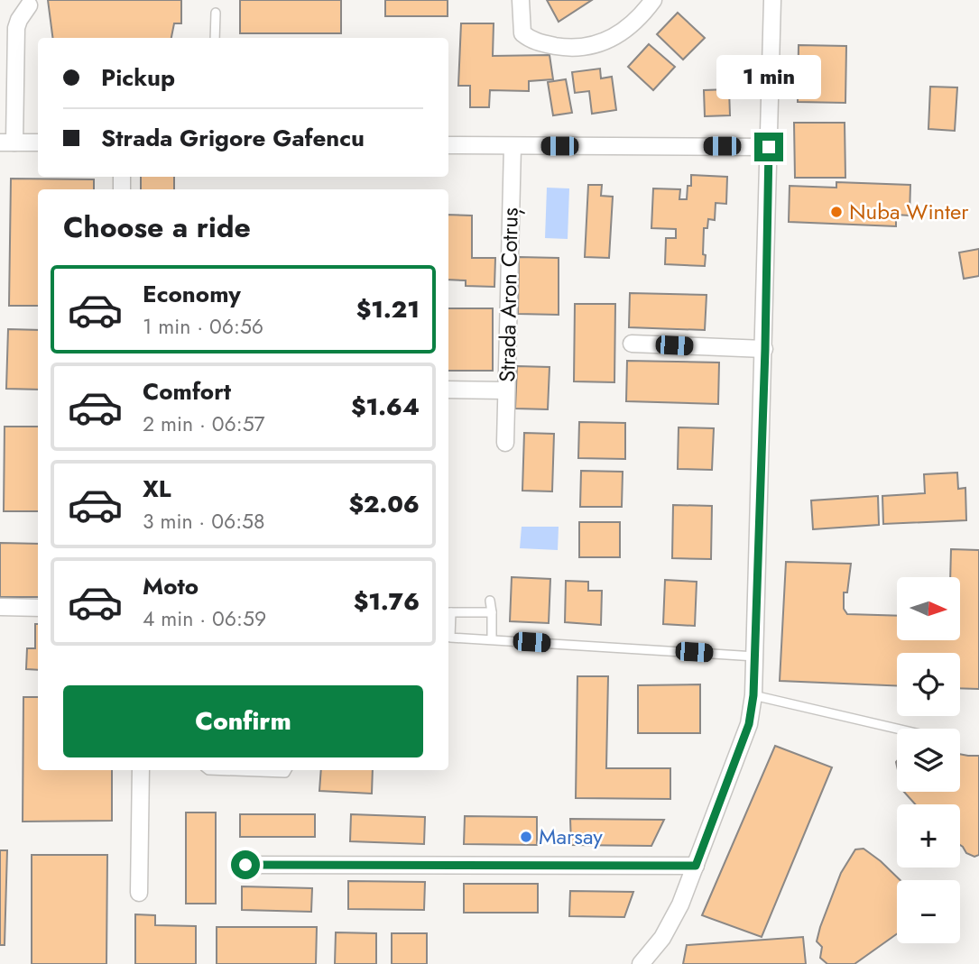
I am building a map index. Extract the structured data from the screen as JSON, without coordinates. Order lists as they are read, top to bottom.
{
  "streets": {
    "street": ["Strada Aron Cotruș"]
  },
  "places": ["Nuba Winter", "Marsay"],
  "north": "right",
  "page": {
    "banner": ["Pickup", "Strada Grigore Gafencu"],
    "bubble": "1 min",
    "heading": "Choose a ride",
    "list": [
      {
        "name": "Economy",
        "note": "1 min · 06:56",
        "value": "$1.21"
      },
      {
        "name": "Comfort",
        "note": "2 min · 06:57",
        "value": "$1.64"
      },
      {
        "name": "XL",
        "note": "3 min · 06:58",
        "value": "$2.06"
      },
      {
        "name": "Moto",
        "note": "4 min · 06:59",
        "value": "$1.76"
      }
    ],
    "map_buttons": ["+", "−"],
    "buttons": "Confirm"
  }
}
